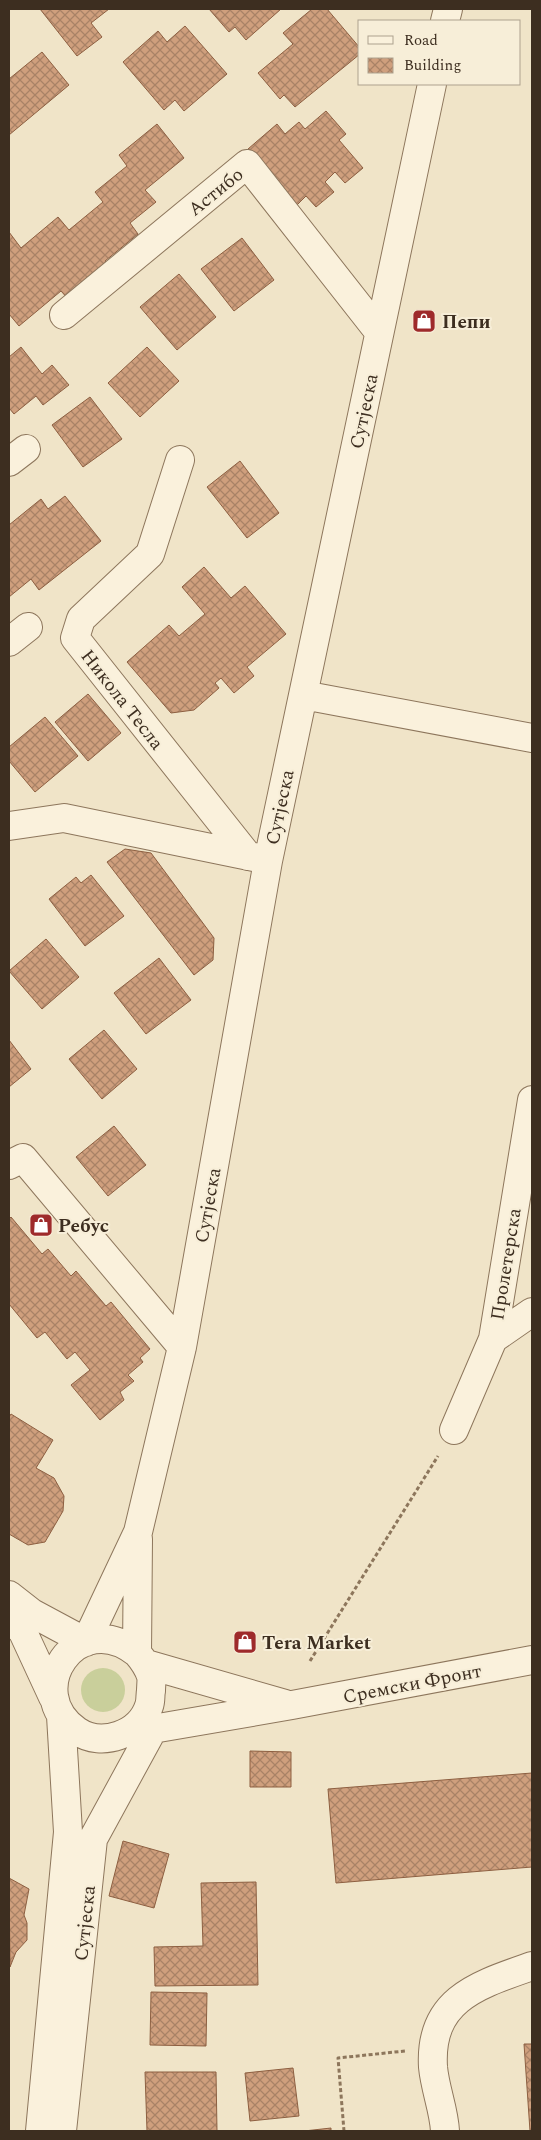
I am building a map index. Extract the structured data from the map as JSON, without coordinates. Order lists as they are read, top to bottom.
{
  "streets": {
    "street": [
      "Астибо",
      "Сутјеска",
      "Никола Тесла",
      "Пролетерска",
      "Сремски Фронт"
    ]
  },
  "crossings": [
    ["Астибо", "Сутјеска"],
    ["Сутјеска", "Никола Тесла"],
    ["Сутјеска", "Сремски Фронт"]
  ],
  "places": {
    "shop": ["Пепи", "Ребус", "Tera Market"]
  },
  "legend": ["Road", "Building"]
}
